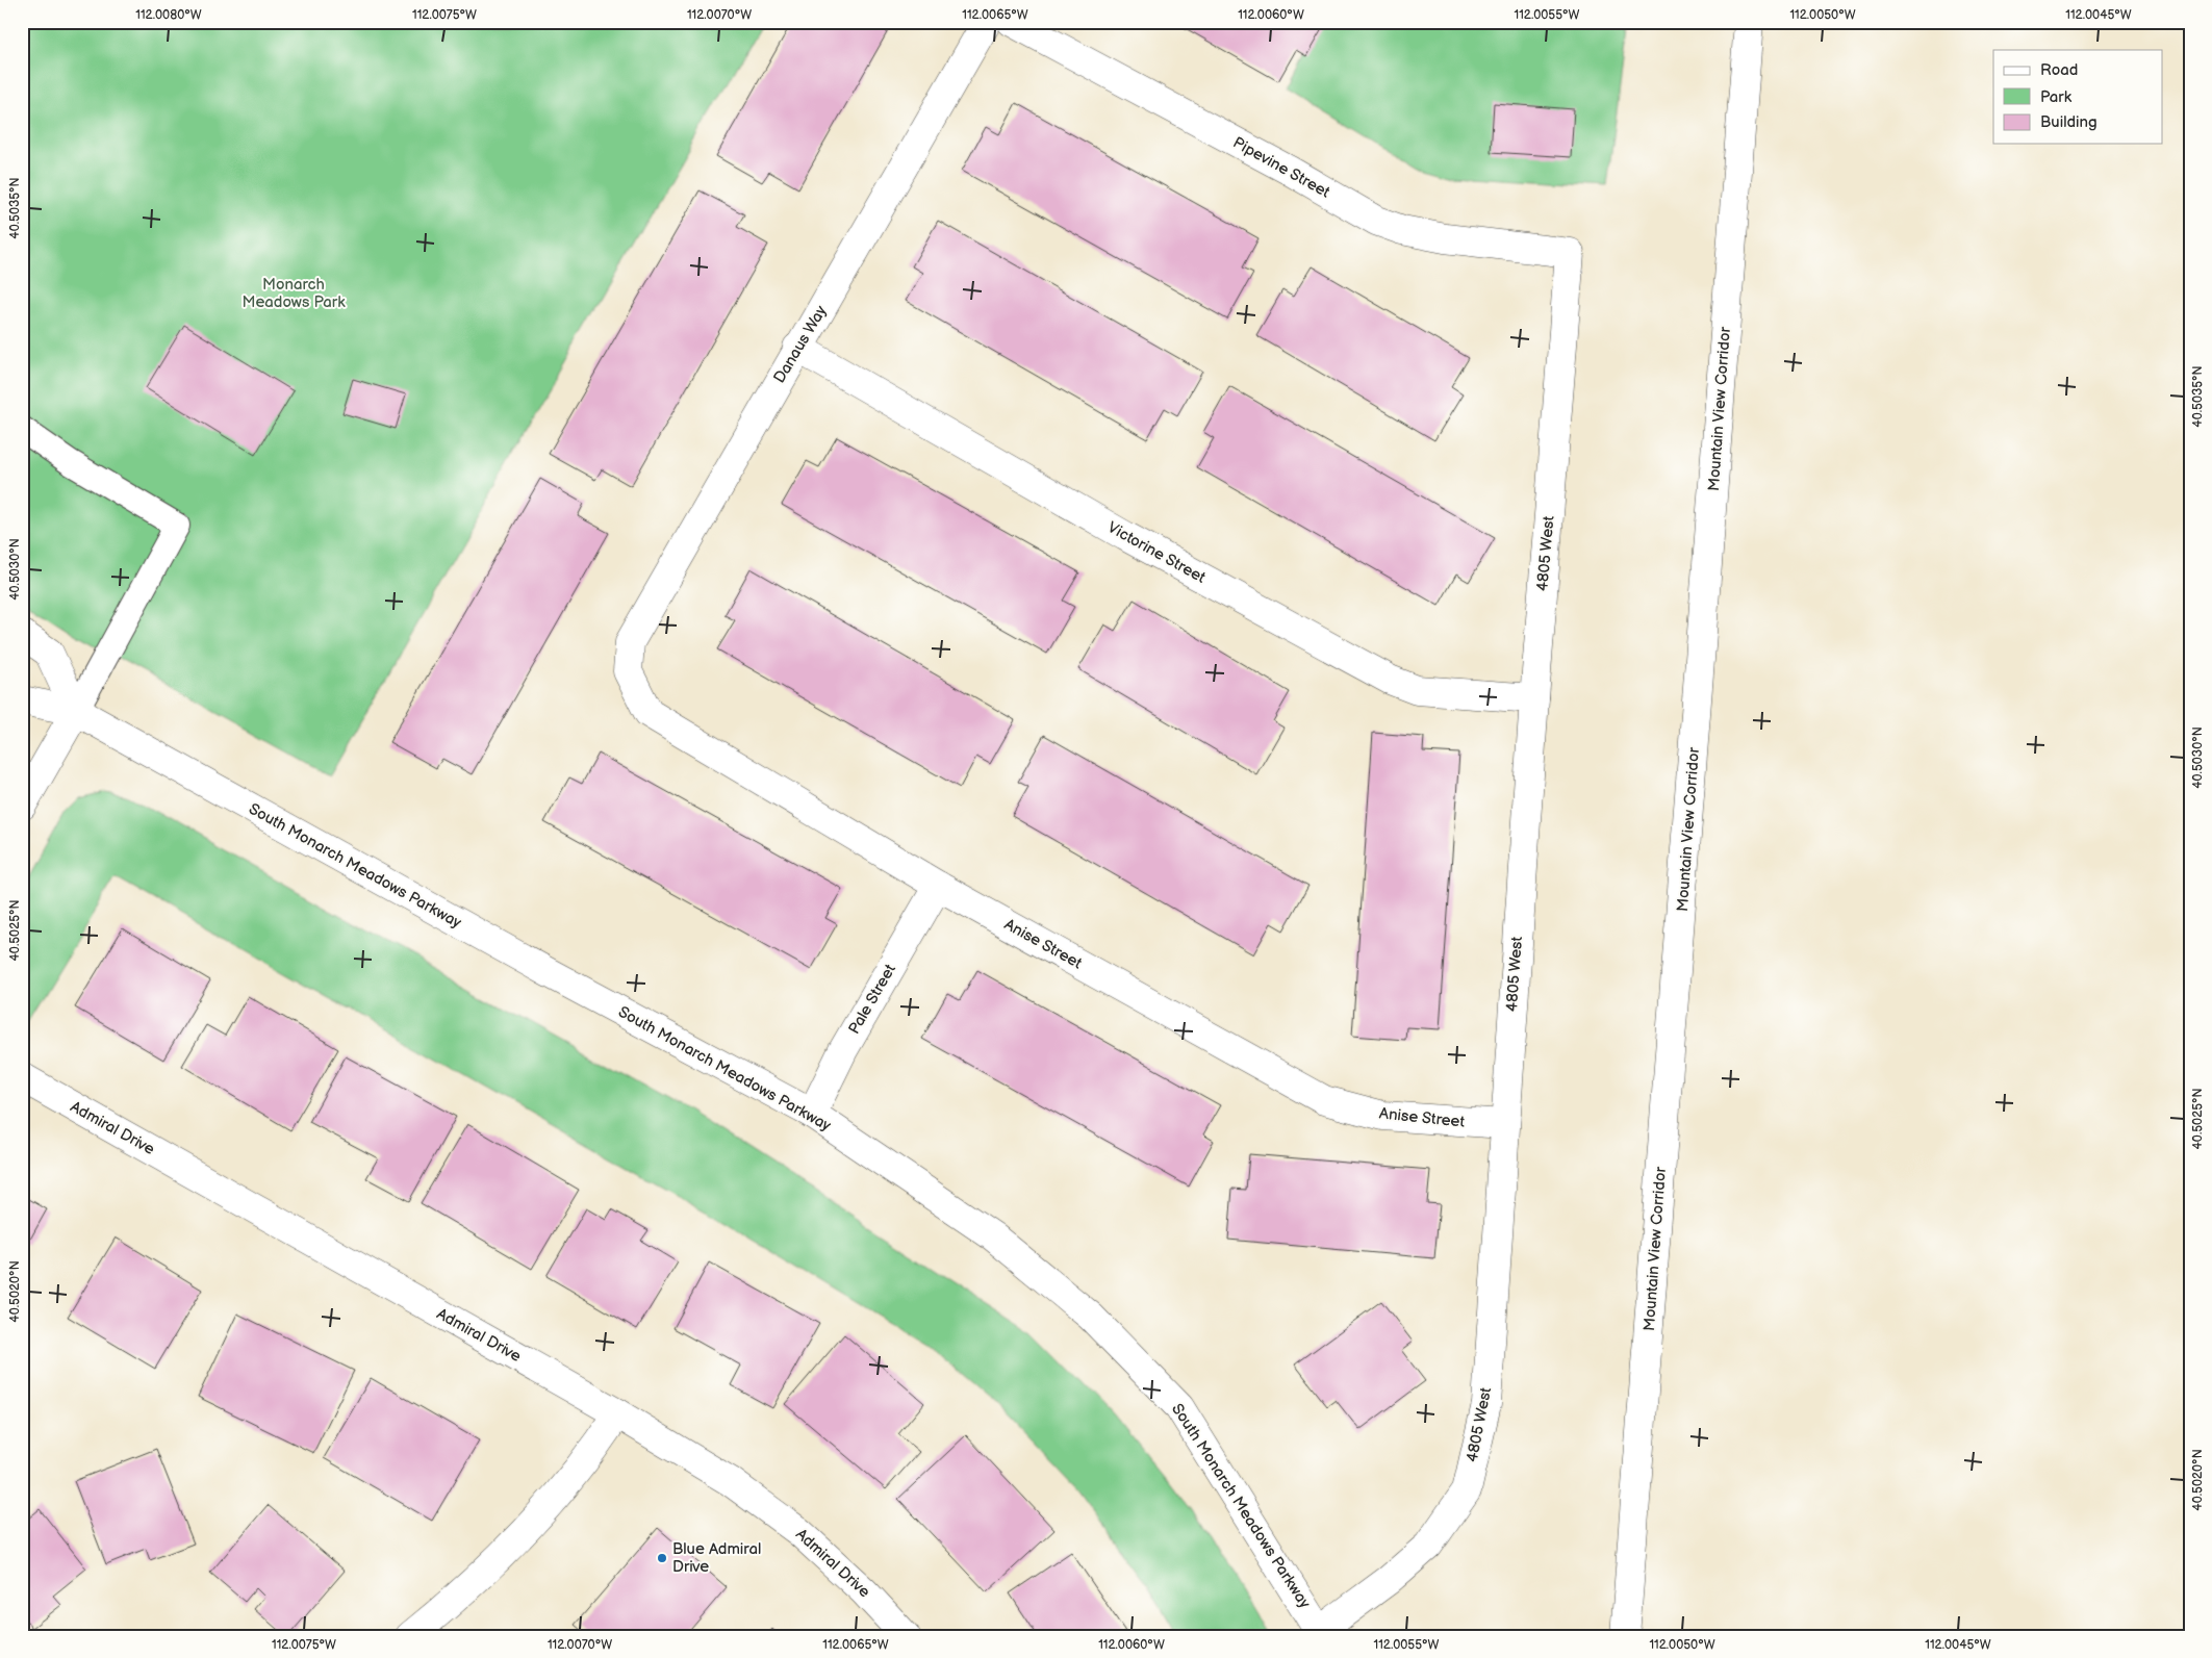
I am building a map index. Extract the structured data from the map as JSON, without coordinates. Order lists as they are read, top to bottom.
{
  "streets": {
    "main road": [
      "Pipevine Street",
      "Danaus Way",
      "Mountain View Corridor",
      "Victorine Street",
      "4805 West",
      "South Monarch Meadows Parkway",
      "Anise Street",
      "Pale Street",
      "Admiral Drive"
    ]
  },
  "crossings": [
    ["Pipevine Street", "4805 West"],
    ["Danaus Way", "Victorine Street"],
    ["Danaus Way", "Anise Street"],
    ["Victorine Street", "4805 West"],
    ["4805 West", "South Monarch Meadows Parkway"],
    ["4805 West", "Anise Street"],
    ["South Monarch Meadows Parkway", "Pale Street"],
    ["Anise Street", "Pale Street"]
  ],
  "parks": ["Monarch Meadows Park"],
  "places": ["Blue Admiral Drive"],
  "legend": ["Road", "Park", "Building"],
  "coordinates": [
    "112.0080°W",
    "112.0075°W",
    "112.0070°W",
    "112.0065°W",
    "112.0060°W",
    "112.0055°W",
    "112.0050°W",
    "112.0045°W",
    "40.5035°N",
    "40.5030°N",
    "40.5025°N",
    "40.5020°N"
  ]
}
